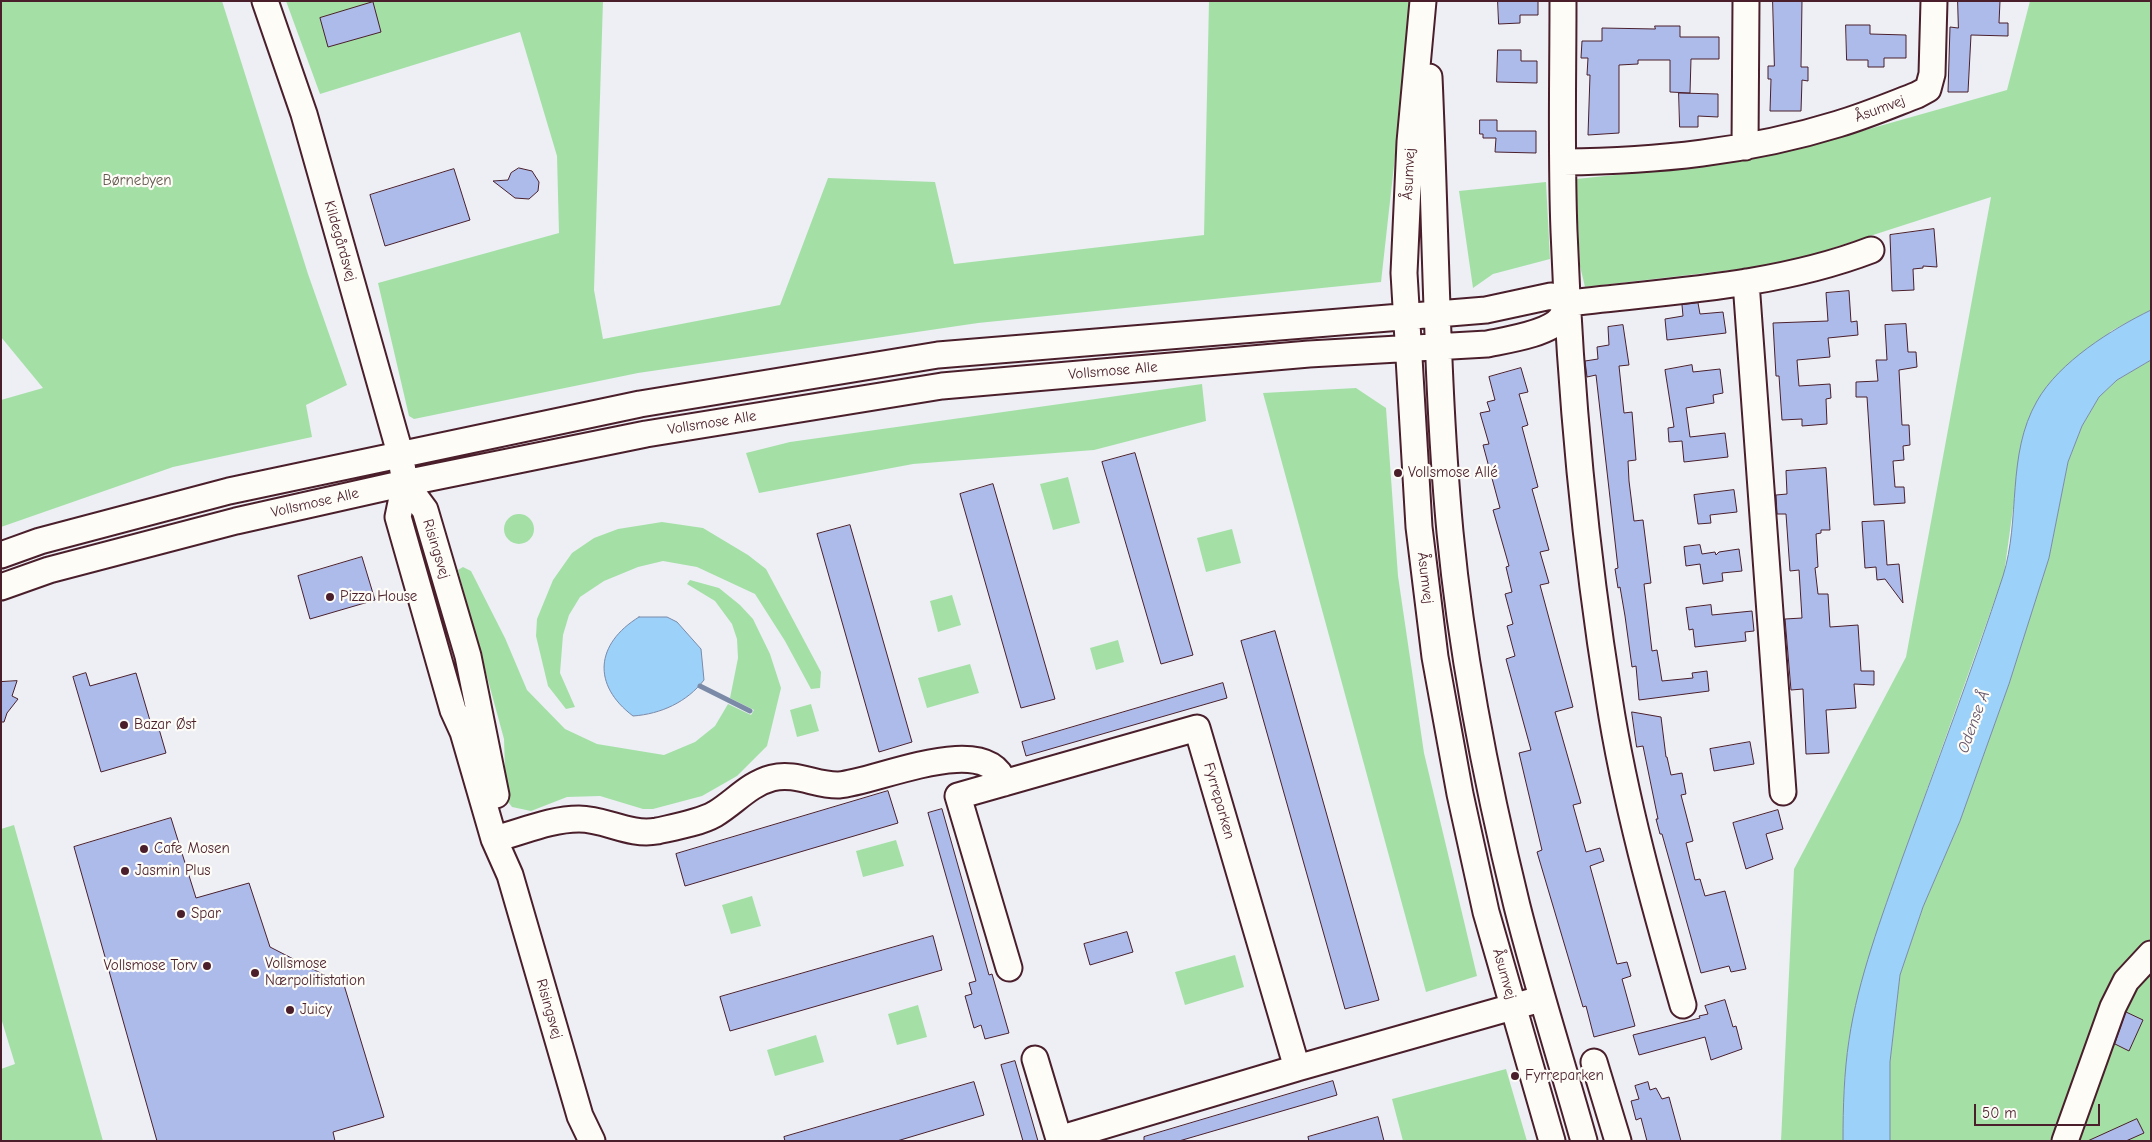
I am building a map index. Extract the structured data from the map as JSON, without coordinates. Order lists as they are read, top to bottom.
{
  "streets": {
    "street": [
      "Åsumvej",
      "Kildegårdsvej",
      "Vollsmose Alle",
      "Risingsvej",
      "Fyrreparken"
    ]
  },
  "crossings": [
    ["Åsumvej", "Vollsmose Alle"],
    ["Kildegårdsvej", "Vollsmose Alle"],
    ["Kildegårdsvej", "Risingsvej"],
    ["Vollsmose Alle", "Risingsvej"]
  ],
  "water": ["Odense Å"],
  "parks": ["Børnebyen"],
  "places": [
    "Vollsmose Allé",
    "Pizza House",
    "Bazar Øst",
    "Cafe Mosen",
    "Jasmin Plus",
    "Spar",
    "Vollsmose Torv",
    "Vollsmose Nærpolitistation",
    "Juicy",
    "Fyrreparken"
  ],
  "scale_bar": "50 m"
}
